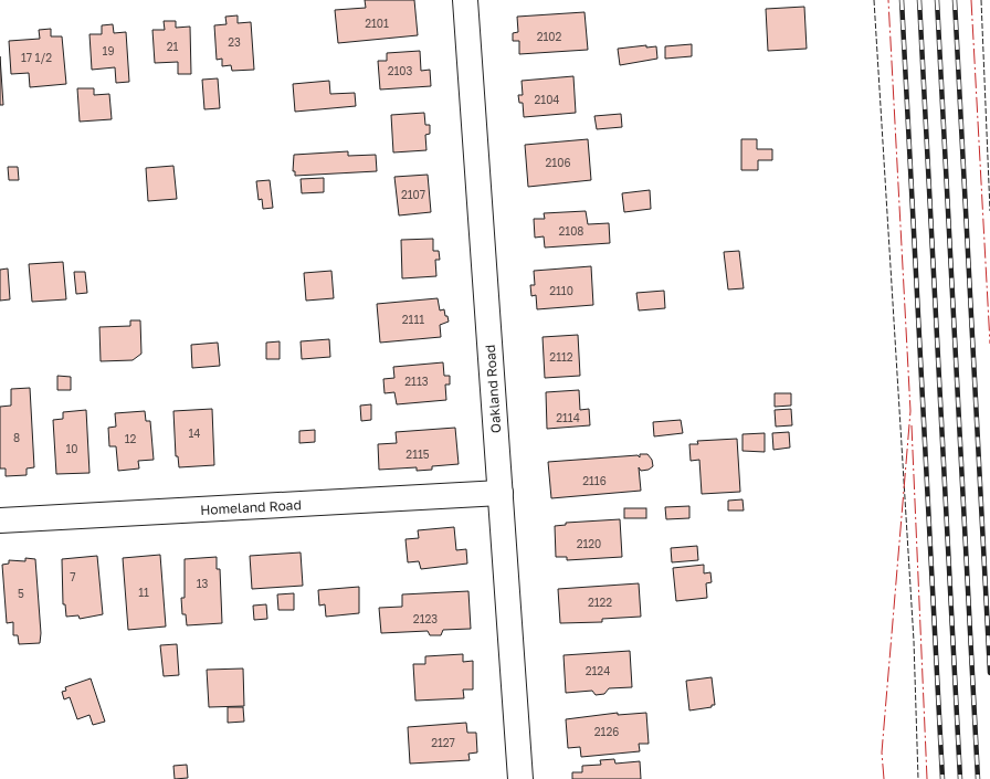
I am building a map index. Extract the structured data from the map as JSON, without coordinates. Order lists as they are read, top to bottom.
{
  "streets": {
    "street": ["Oakland Road", "Homeland Road"]
  },
  "crossings": [
    ["Oakland Road", "Homeland Road"]
  ],
  "house_numbers": [
    "2101",
    "2102",
    "23",
    "21",
    "19",
    "17 1/2",
    "2103",
    "2104",
    "2106",
    "2107",
    "2108",
    "2110",
    "2111",
    "2112",
    "2113",
    "2114",
    "14",
    "8",
    "12",
    "10",
    "2115",
    "2116",
    "2120",
    "7",
    "13",
    "11",
    "5",
    "2122",
    "2123",
    "2124",
    "2126",
    "2127"
  ]
}
